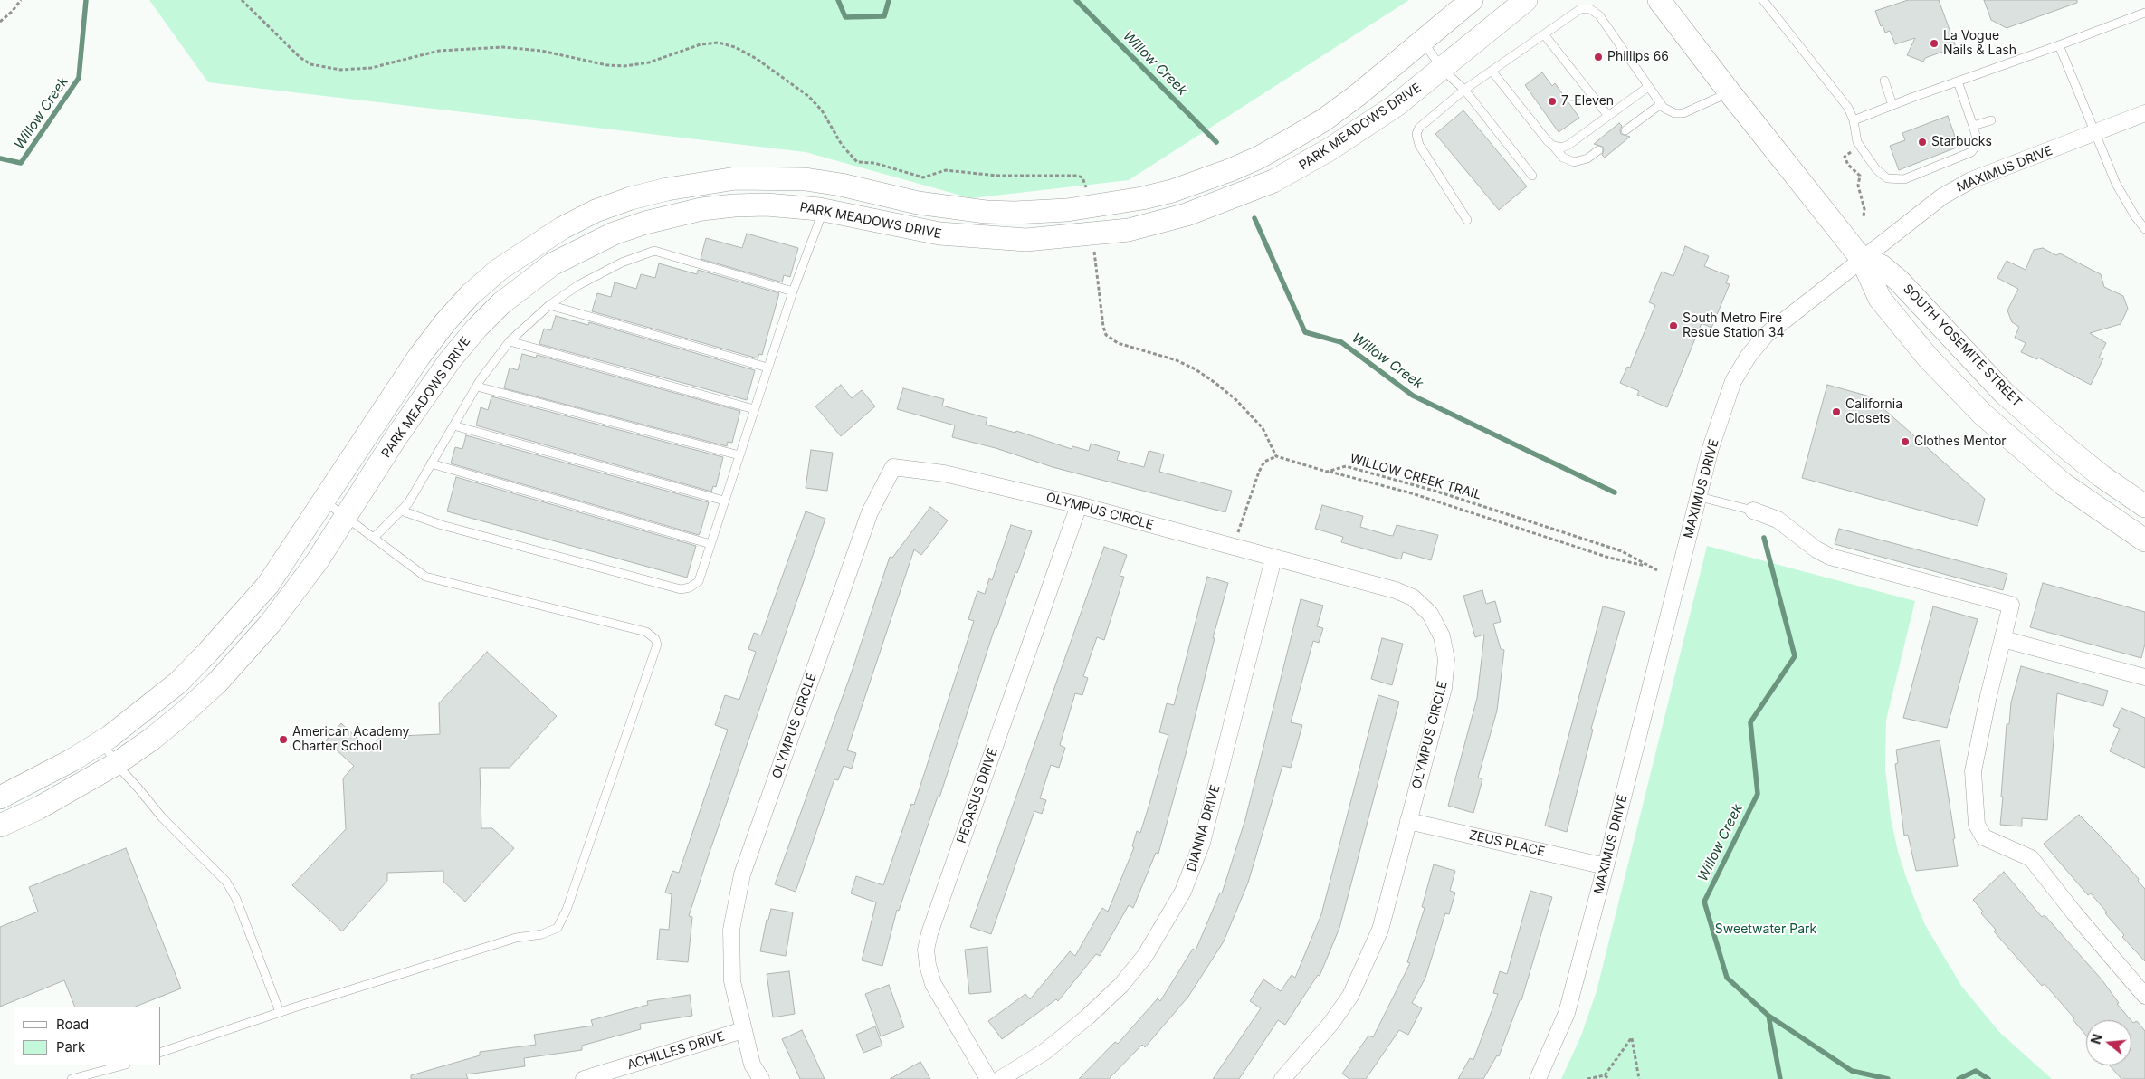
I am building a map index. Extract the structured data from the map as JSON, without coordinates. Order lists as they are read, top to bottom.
{
  "streets": {
    "main road": ["PARK MEADOWS DRIVE", "SOUTH YOSEMITE STREET"],
    "street": [
      "MAXIMUS DRIVE",
      "OLYMPUS CIRCLE",
      "PEGASUS DRIVE",
      "DIANNA DRIVE",
      "ZEUS PLACE",
      "ACHILLES DRIVE"
    ],
    "path": ["WILLOW CREEK TRAIL"]
  },
  "crossings": [
    ["MAXIMUS DRIVE", "SOUTH YOSEMITE STREET"],
    ["MAXIMUS DRIVE", "ZEUS PLACE"],
    ["OLYMPUS CIRCLE", "PEGASUS DRIVE"],
    ["OLYMPUS CIRCLE", "DIANNA DRIVE"],
    ["OLYMPUS CIRCLE", "ZEUS PLACE"],
    ["OLYMPUS CIRCLE", "ACHILLES DRIVE"]
  ],
  "water": ["Willow Creek"],
  "parks": ["Sweetwater Park"],
  "places": [
    "La Vogue Nails & Lash",
    "Phillips 66",
    "7-Eleven",
    "Starbucks",
    "South Metro Fire Resue Station 34",
    "California Closets",
    "Clothes Mentor",
    "American Academy Charter School"
  ],
  "legend": ["Road", "Park"],
  "north": "left"
}
